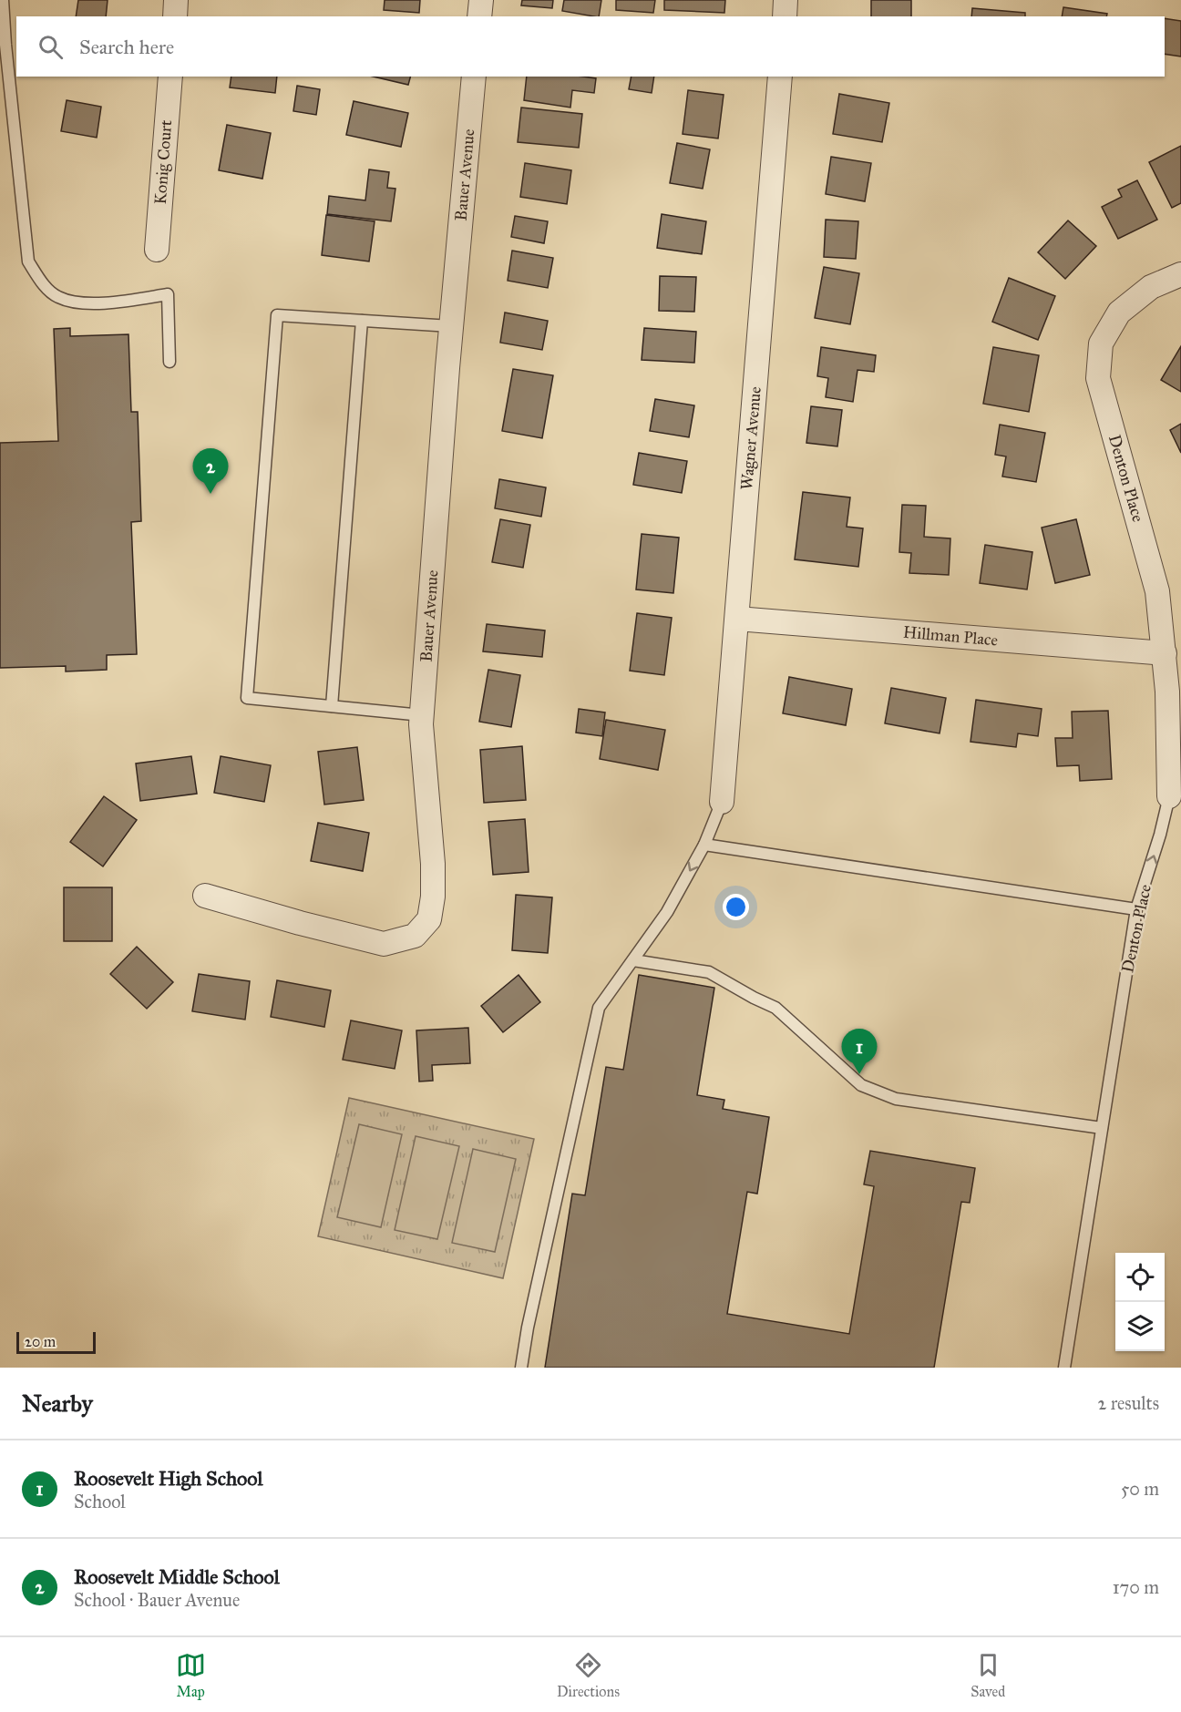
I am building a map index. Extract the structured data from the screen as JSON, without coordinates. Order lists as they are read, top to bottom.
{
  "streets": {
    "street": [
      "Konig Court",
      "Bauer Avenue",
      "Wagner Avenue",
      "Denton Place",
      "Hillman Place"
    ]
  },
  "crossings": [
    ["Wagner Avenue", "Hillman Place"],
    ["Denton Place", "Hillman Place"]
  ],
  "scale_bar": "20 m",
  "page": {
    "search": "Search here",
    "pins": ["2", "1"],
    "scale": "20 m",
    "heading": ["Nearby", "2 results"],
    "list": [
      {
        "mark": "1",
        "name": "Roosevelt High School",
        "note": "School",
        "value": "50 m"
      },
      {
        "mark": "2",
        "name": "Roosevelt Middle School",
        "note": "School · Bauer Avenue",
        "value": "170 m"
      }
    ],
    "nav": ["Map", "Directions", "Saved"]
  }
}
